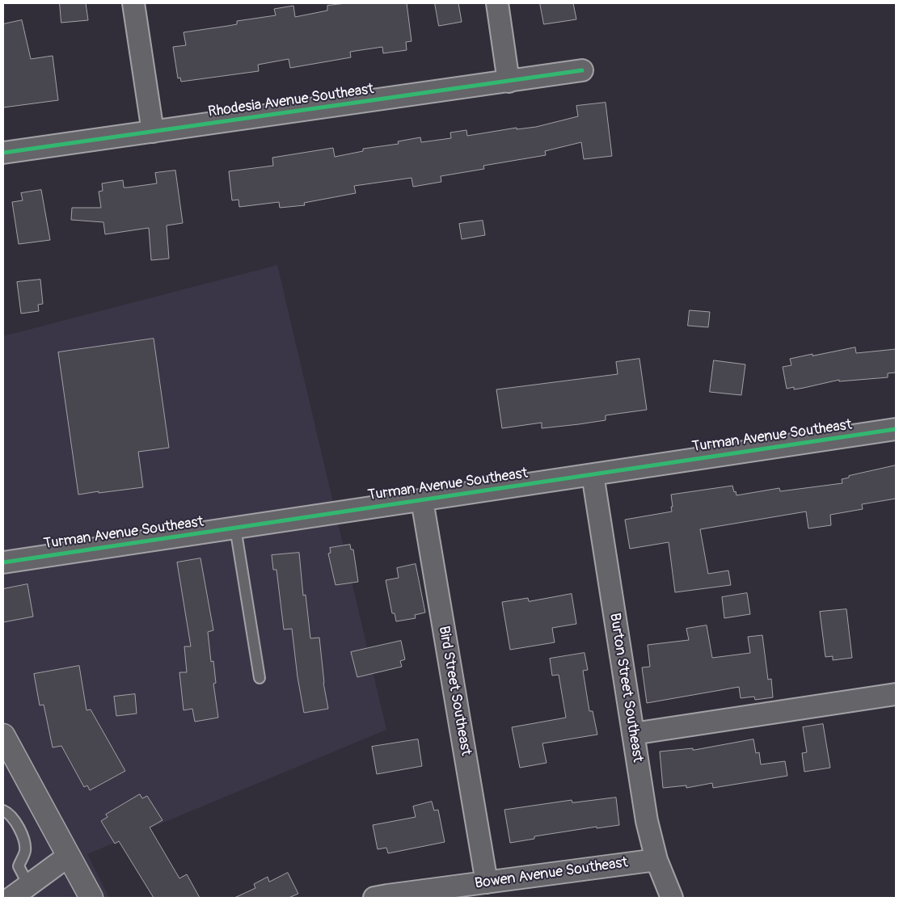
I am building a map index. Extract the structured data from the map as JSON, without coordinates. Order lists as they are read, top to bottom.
{
  "streets": {
    "street": [
      "Rhodesia Avenue Southeast",
      "Turman Avenue Southeast",
      "Burton Street Southeast",
      "Bird Street Southeast",
      "Bowen Avenue Southeast"
    ]
  },
  "crossings": [
    ["Turman Avenue Southeast", "Burton Street Southeast"],
    ["Turman Avenue Southeast", "Bird Street Southeast"],
    ["Burton Street Southeast", "Bowen Avenue Southeast"],
    ["Bird Street Southeast", "Bowen Avenue Southeast"]
  ]
}
